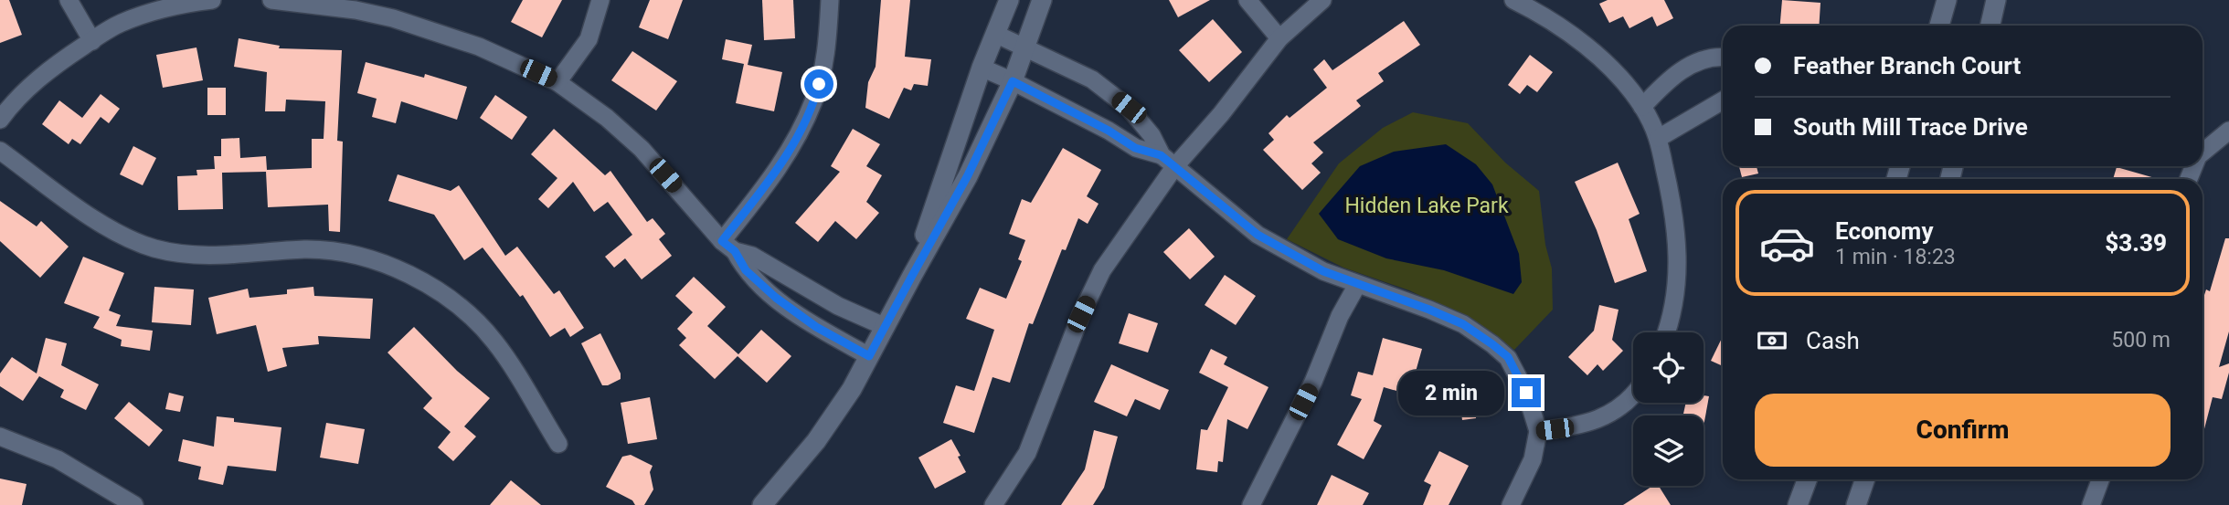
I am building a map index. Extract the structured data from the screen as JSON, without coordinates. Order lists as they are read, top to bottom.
{
  "parks": ["Hidden Lake Park"],
  "page": {
    "banner": ["Feather Branch Court", "South Mill Trace Drive"],
    "list": [
      {
        "name": "Economy",
        "note": "1 min · 18:23",
        "value": "$3.39"
      }
    ],
    "pay": ["Cash", "500 m"],
    "bubble": "2 min",
    "buttons": "Confirm"
  }
}
